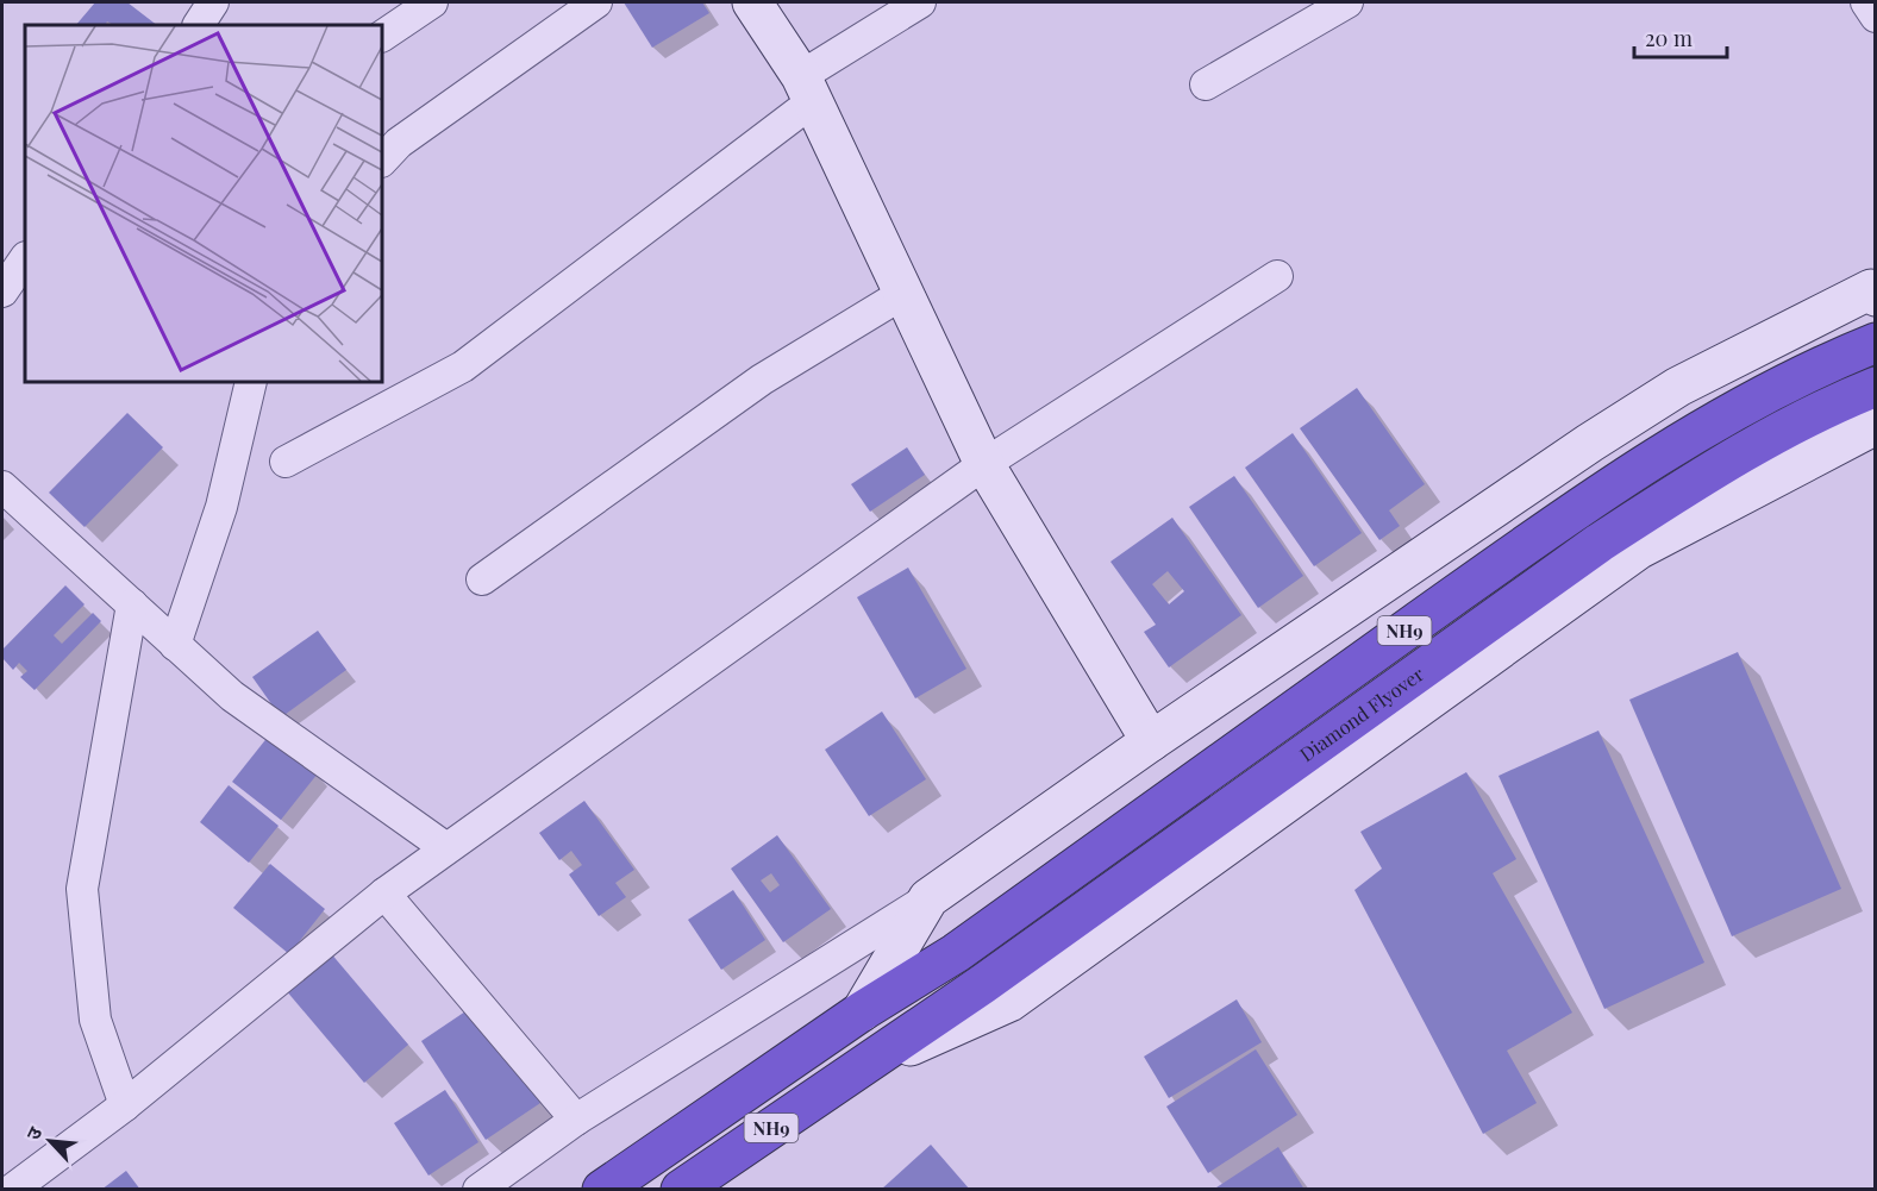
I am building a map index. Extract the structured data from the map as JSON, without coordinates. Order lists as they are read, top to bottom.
{
  "streets": {
    "highway": ["NH9", "Diamond Flyover"]
  },
  "crossings": [
    ["NH9", "Diamond Flyover"]
  ],
  "scale_bar": "20 m",
  "north": "top left"
}
